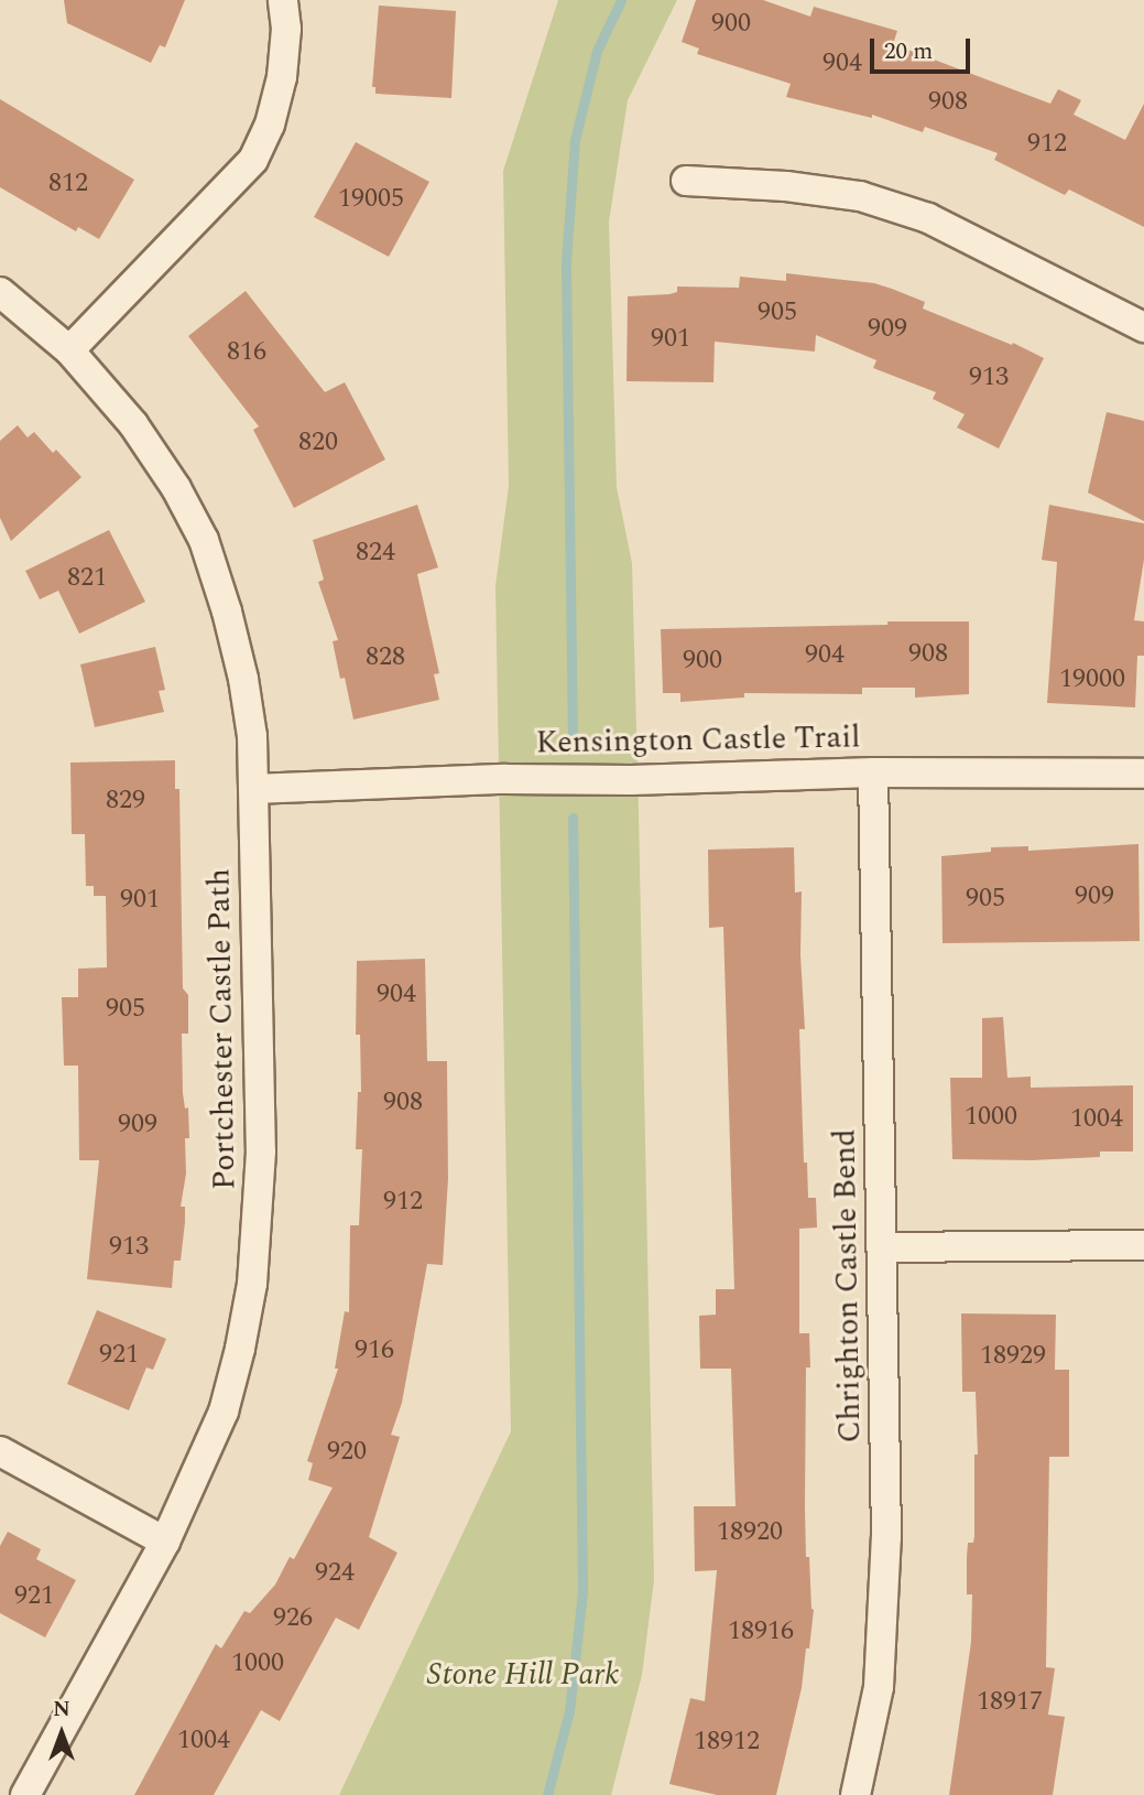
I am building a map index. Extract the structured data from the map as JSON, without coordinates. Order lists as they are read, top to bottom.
{
  "streets": {
    "street": ["Kensington Castle Trail", "Portchester Castle Path", "Chrighton Castle Bend"]
  },
  "crossings": [
    ["Kensington Castle Trail", "Portchester Castle Path"],
    ["Kensington Castle Trail", "Chrighton Castle Bend"]
  ],
  "parks": ["Stone Hill Park"],
  "house_numbers": [
    "900",
    "904",
    "908",
    "912",
    "812",
    "19005",
    "905",
    "909",
    "901",
    "816",
    "913",
    "820",
    "824",
    "821",
    "908",
    "904",
    "828",
    "900",
    "19000",
    "829",
    "909",
    "905",
    "901",
    "904",
    "905",
    "908",
    "1000",
    "1004",
    "909",
    "912",
    "913",
    "916",
    "921",
    "18929",
    "920",
    "18920",
    "924",
    "921",
    "926",
    "18916",
    "1000",
    "18917",
    "1004",
    "18912"
  ],
  "scale_bar": "20 m",
  "north": "top"
}
